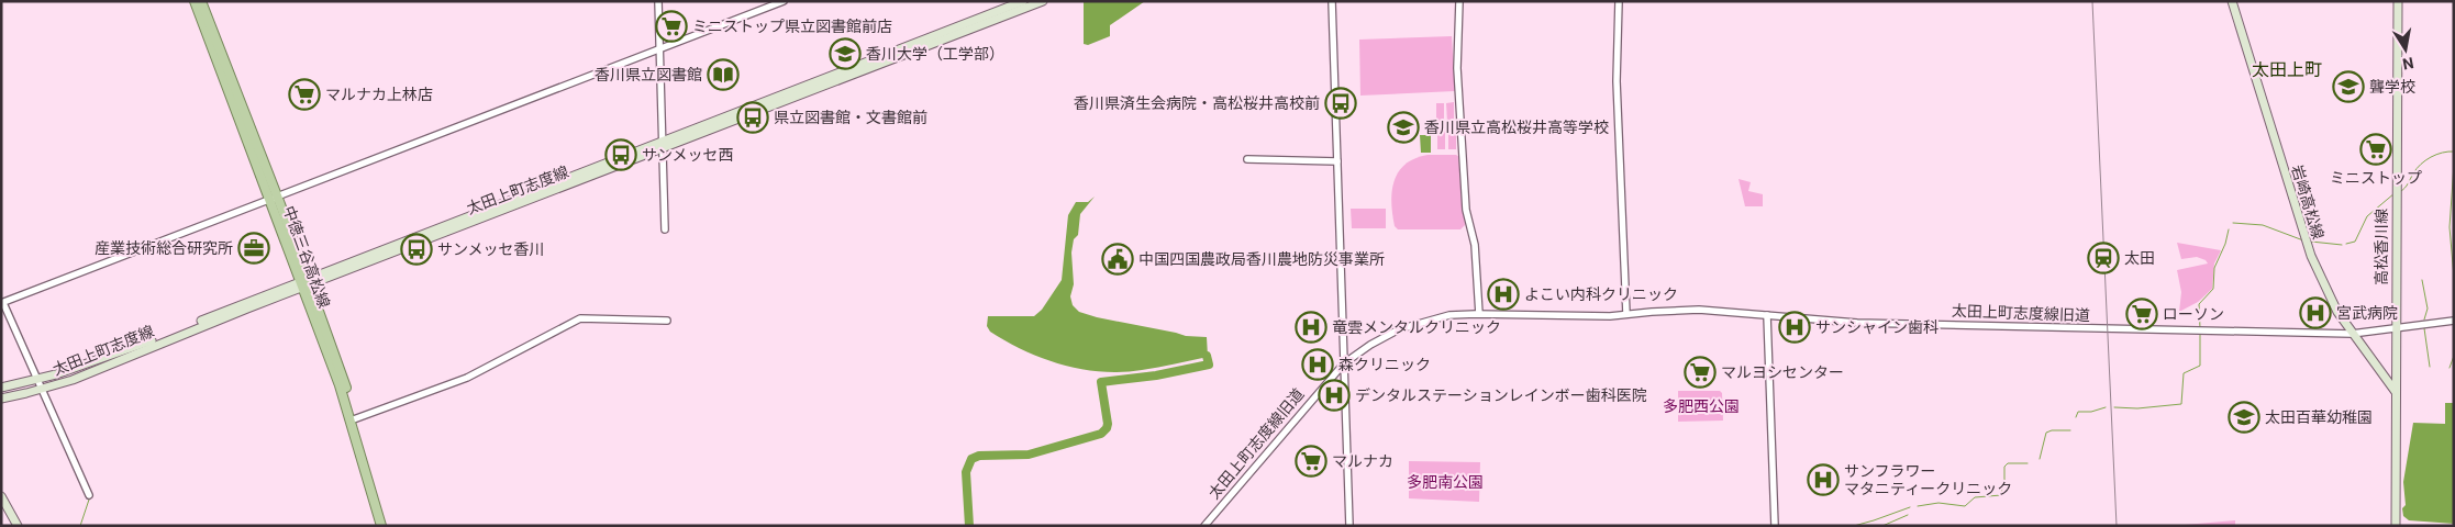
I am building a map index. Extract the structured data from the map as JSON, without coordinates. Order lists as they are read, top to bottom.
{
  "streets": {
    "main road": [
      "太田上町志度線",
      "岩崎高松線",
      "高松香川線",
      "中徳三谷高松線"
    ],
    "street": ["太田上町志度線旧道"]
  },
  "crossings": [
    ["太田上町志度線", "中徳三谷高松線"],
    ["岩崎高松線", "高松香川線"],
    ["岩崎高松線", "太田上町志度線旧道"],
    ["高松香川線", "太田上町志度線旧道"]
  ],
  "districts": ["太田上町"],
  "parks": ["多肥西公園", "多肥南公園"],
  "places": {
    "supermarket": [
      "ミニストップ県立図書館前店",
      "マルナカ上林店",
      "ミニストップ",
      "ローソン",
      "マルヨシセンター",
      "マルナカ"
    ],
    "school or university": [
      "香川大学（工学部）",
      "聾学校",
      "香川県立高松桜井高等学校",
      "太田百華幼稚園"
    ],
    "library": ["香川県立図書館"],
    "bus stop": [
      "香川県済生会病院・高松桜井高校前",
      "県立図書館・文書館前",
      "サンメッセ西",
      "サンメッセ香川"
    ],
    "office": ["産業技術総合研究所"],
    "station": ["太田"],
    "public building": ["中国四国農政局香川農地防災事業所"],
    "hospital": [
      "よこい内科クリニック",
      "宮武病院",
      "竜雲メンタルクリニック",
      "サンシャイン歯科",
      "森クリニック",
      "デンタルステーションレインボー歯科医院",
      "サンフラワー マタニティークリニック"
    ]
  },
  "north": "bottom"
}
